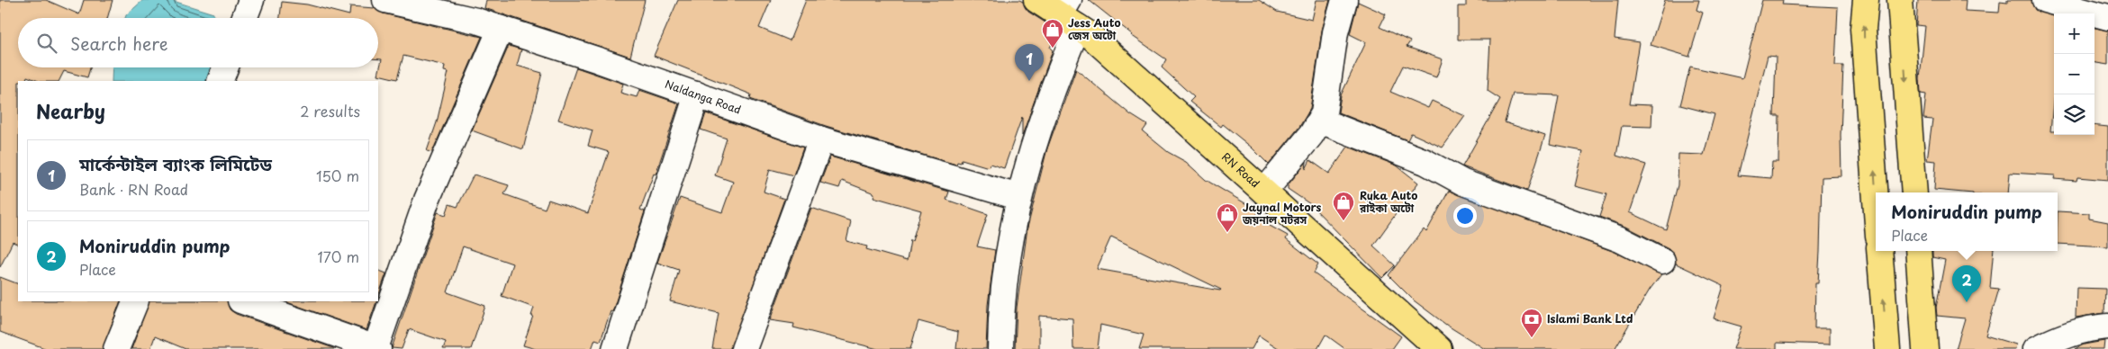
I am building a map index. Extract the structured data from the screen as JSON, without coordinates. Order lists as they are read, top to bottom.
{
  "streets": {
    "highway": ["RN Road"],
    "street": ["Naldanga Road"]
  },
  "places": {
    "shop": ["Jess Auto জেস অটো", "Ryka Auto রাইকা অটো", "Jaynal Motors জয়নাল মটরস"],
    "bank": ["Islami Bank Ltd"]
  },
  "page": {
    "map_buttons": ["+", "−"],
    "search": "Search here",
    "pins": ["1", "2"],
    "heading": ["Nearby", "2 results"],
    "list": [
      {
        "mark": "1",
        "name": "মার্কেন্টাইল ব্যাংক লিমিটেড",
        "note": "Bank · RN Road",
        "value": "150 m"
      },
      {
        "mark": "2",
        "name": "Moniruddin pump",
        "note": "Place",
        "value": "170 m"
      }
    ],
    "popup": ["Moniruddin pump", "Place"]
  }
}
